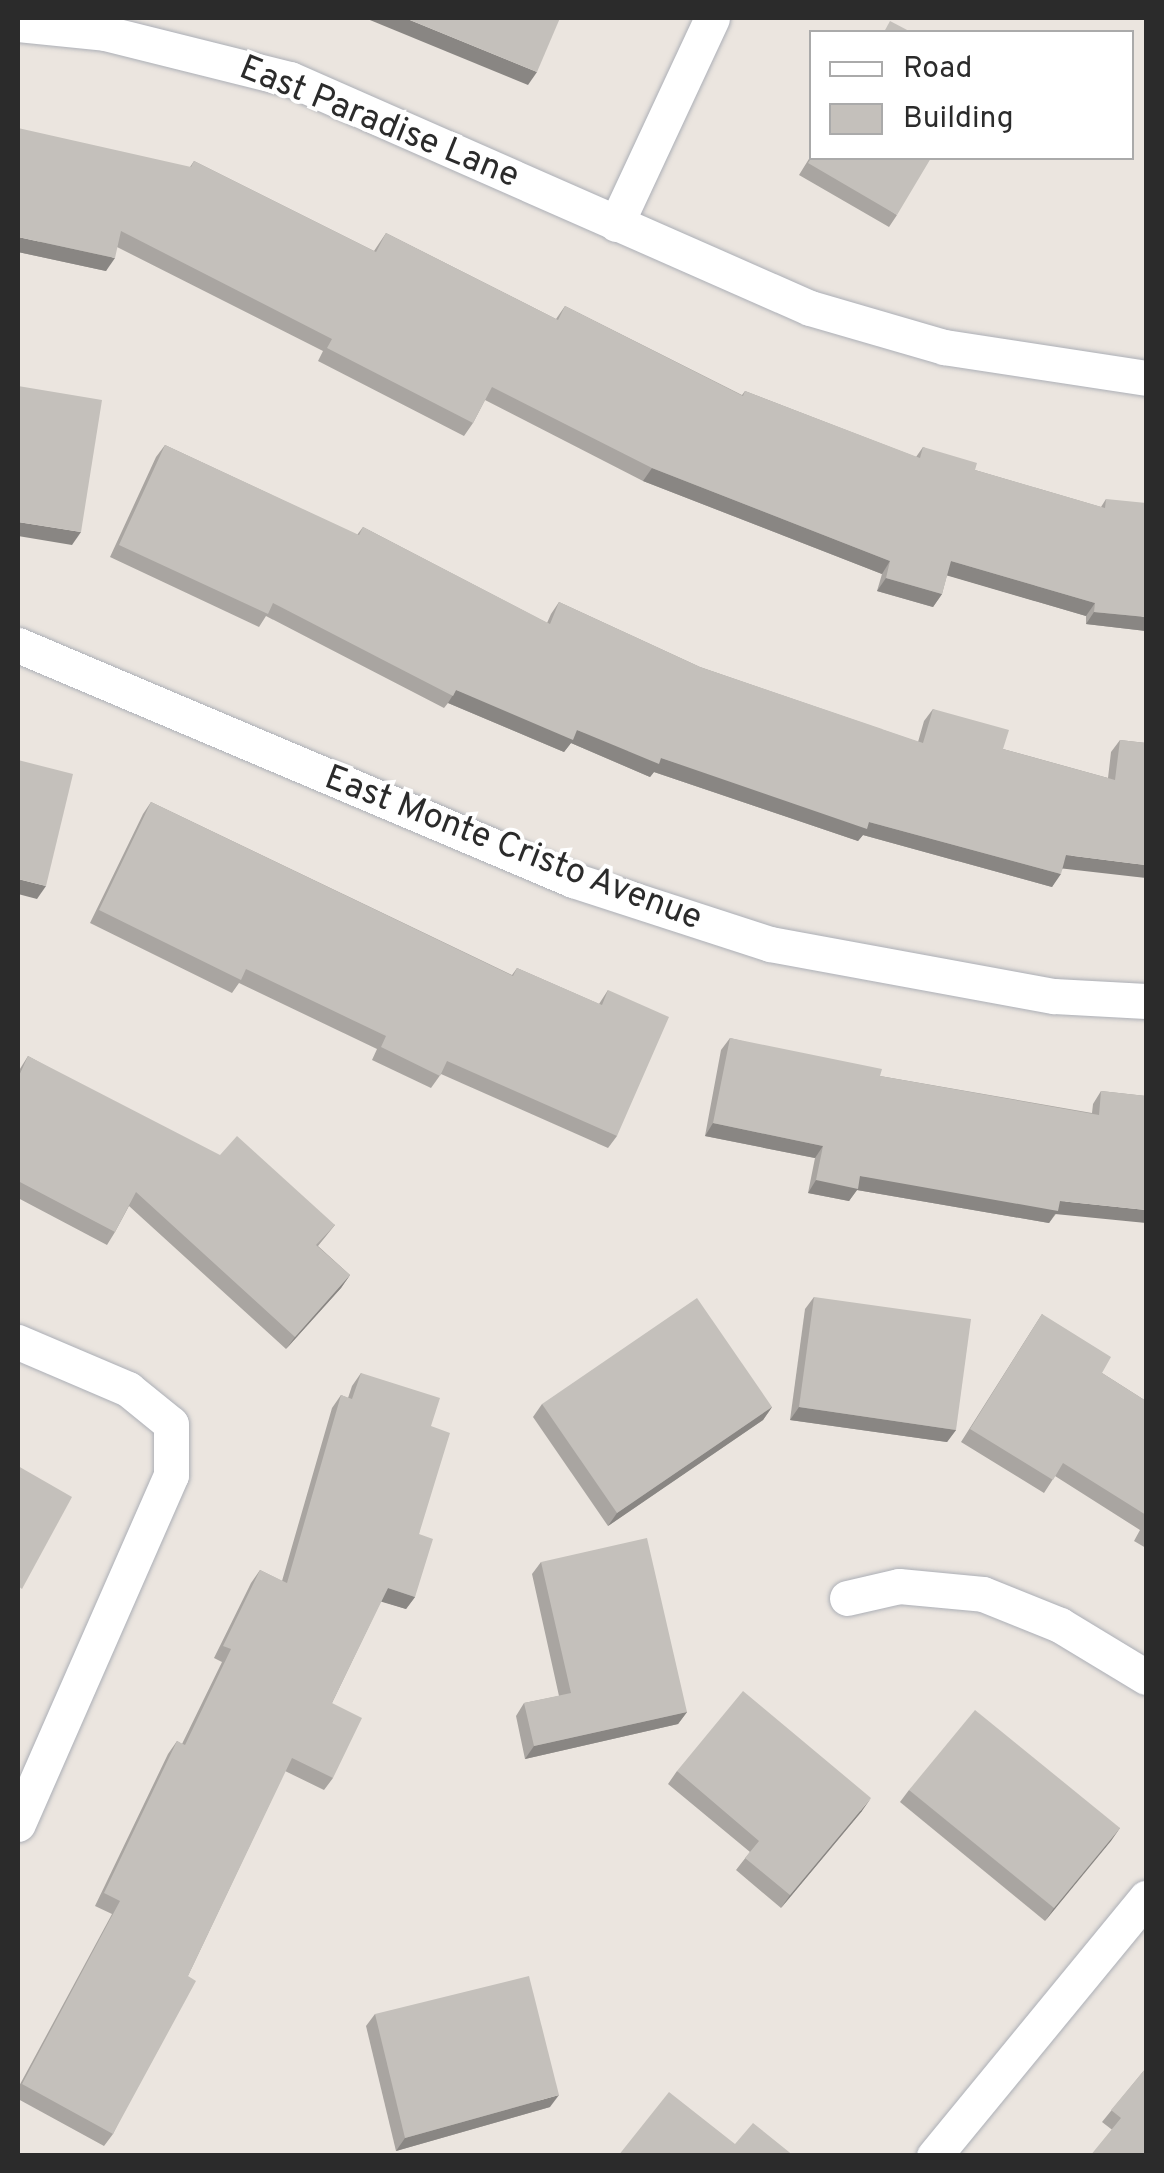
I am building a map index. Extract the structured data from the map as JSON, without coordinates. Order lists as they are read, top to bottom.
{
  "streets": {
    "street": ["East Paradise Lane", "East Monte Cristo Avenue"]
  },
  "legend": ["Road", "Building"]
}
